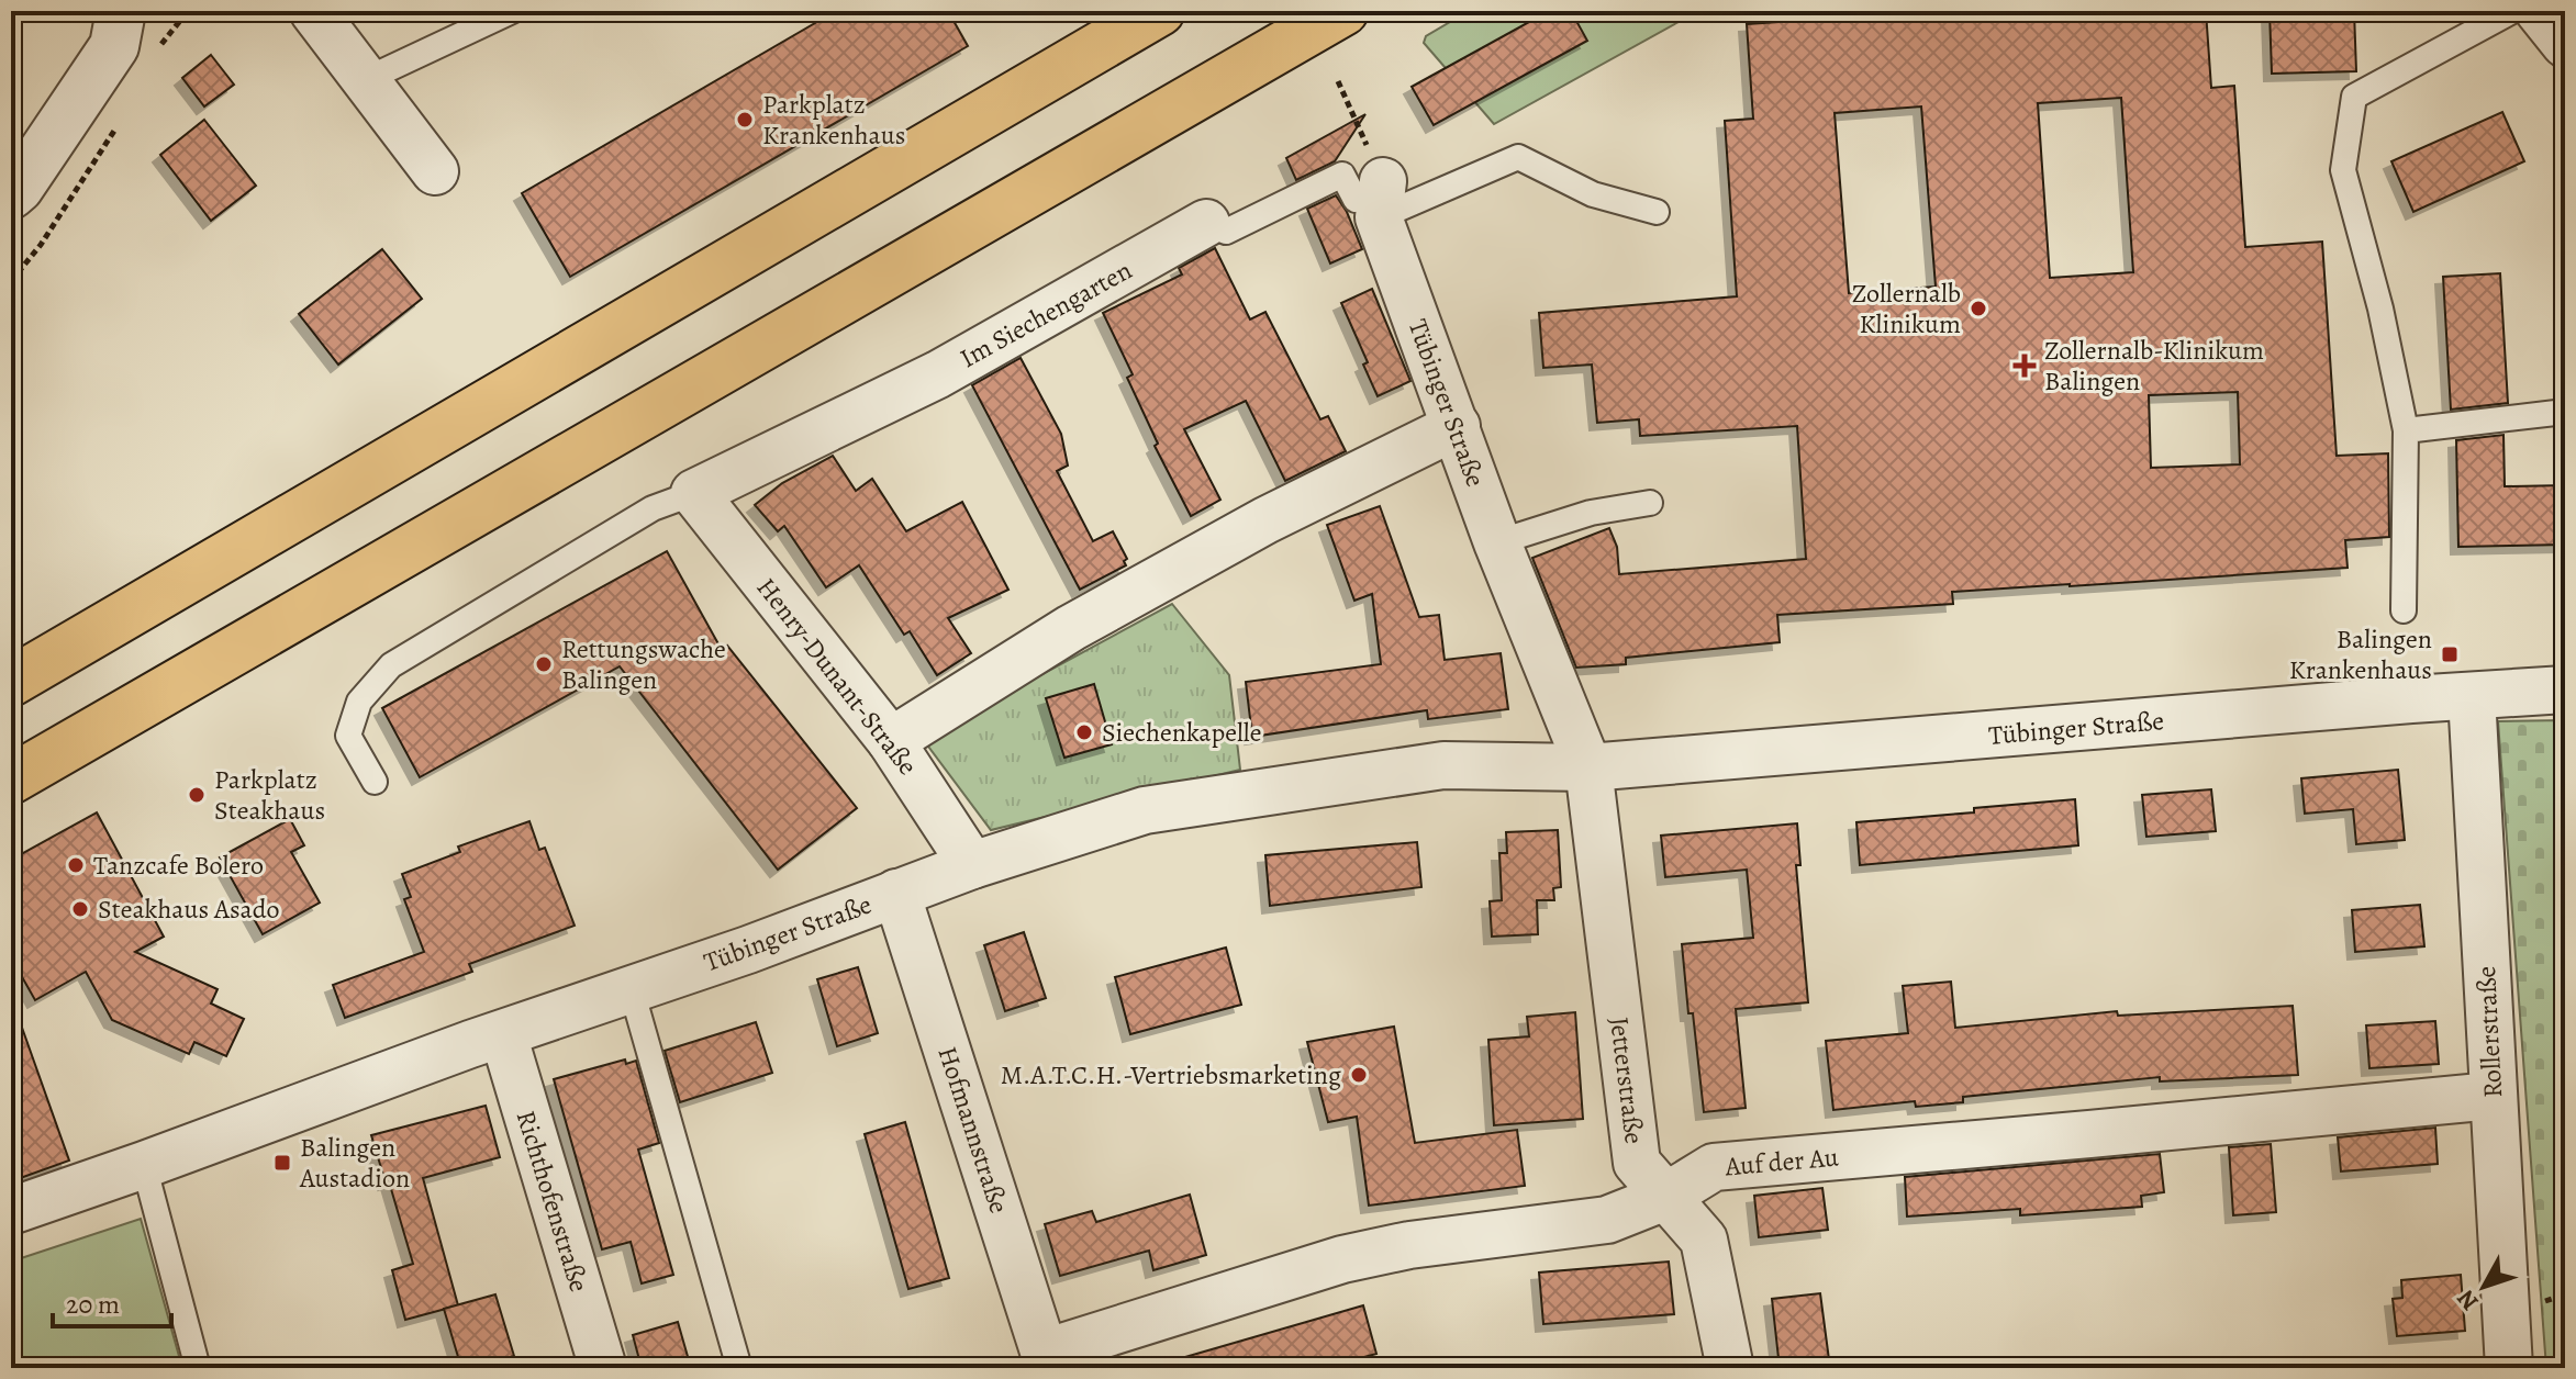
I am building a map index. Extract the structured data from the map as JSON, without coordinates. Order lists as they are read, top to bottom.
{
  "streets": {
    "street": [
      "Im Siechengarten",
      "Tübinger Straße",
      "Henry-Dunant-Straße",
      "Rollerstraße",
      "Jetterstraße",
      "Hofmannstraße",
      "Auf der Au",
      "Richthofenstraße"
    ]
  },
  "crossings": [
    ["Im Siechengarten", "Tübinger Straße"],
    ["Im Siechengarten", "Henry-Dunant-Straße"],
    ["Tübinger Straße", "Henry-Dunant-Straße"],
    ["Tübinger Straße", "Rollerstraße"],
    ["Tübinger Straße", "Jetterstraße"],
    ["Tübinger Straße", "Hofmannstraße"],
    ["Tübinger Straße", "Richthofenstraße"],
    ["Rollerstraße", "Auf der Au"],
    ["Jetterstraße", "Auf der Au"],
    ["Hofmannstraße", "Auf der Au"]
  ],
  "places": {
    "other": [
      "Parkplatz Krankenhaus",
      "Zollernalb Klinikum",
      "Rettungswache Balingen",
      "Siechenkapelle",
      "Parkplatz Steakhaus",
      "Tanzcafe Bolero",
      "Steakhaus Asado",
      "M.A.T.C.H.-Vertriebsmarketing"
    ],
    "health": ["Zollernalb-Klinikum Balingen"],
    "transit": ["Balingen Krankenhaus", "Balingen Austadion"]
  },
  "scale_bar": "20 m",
  "north": "bottom left"
}
